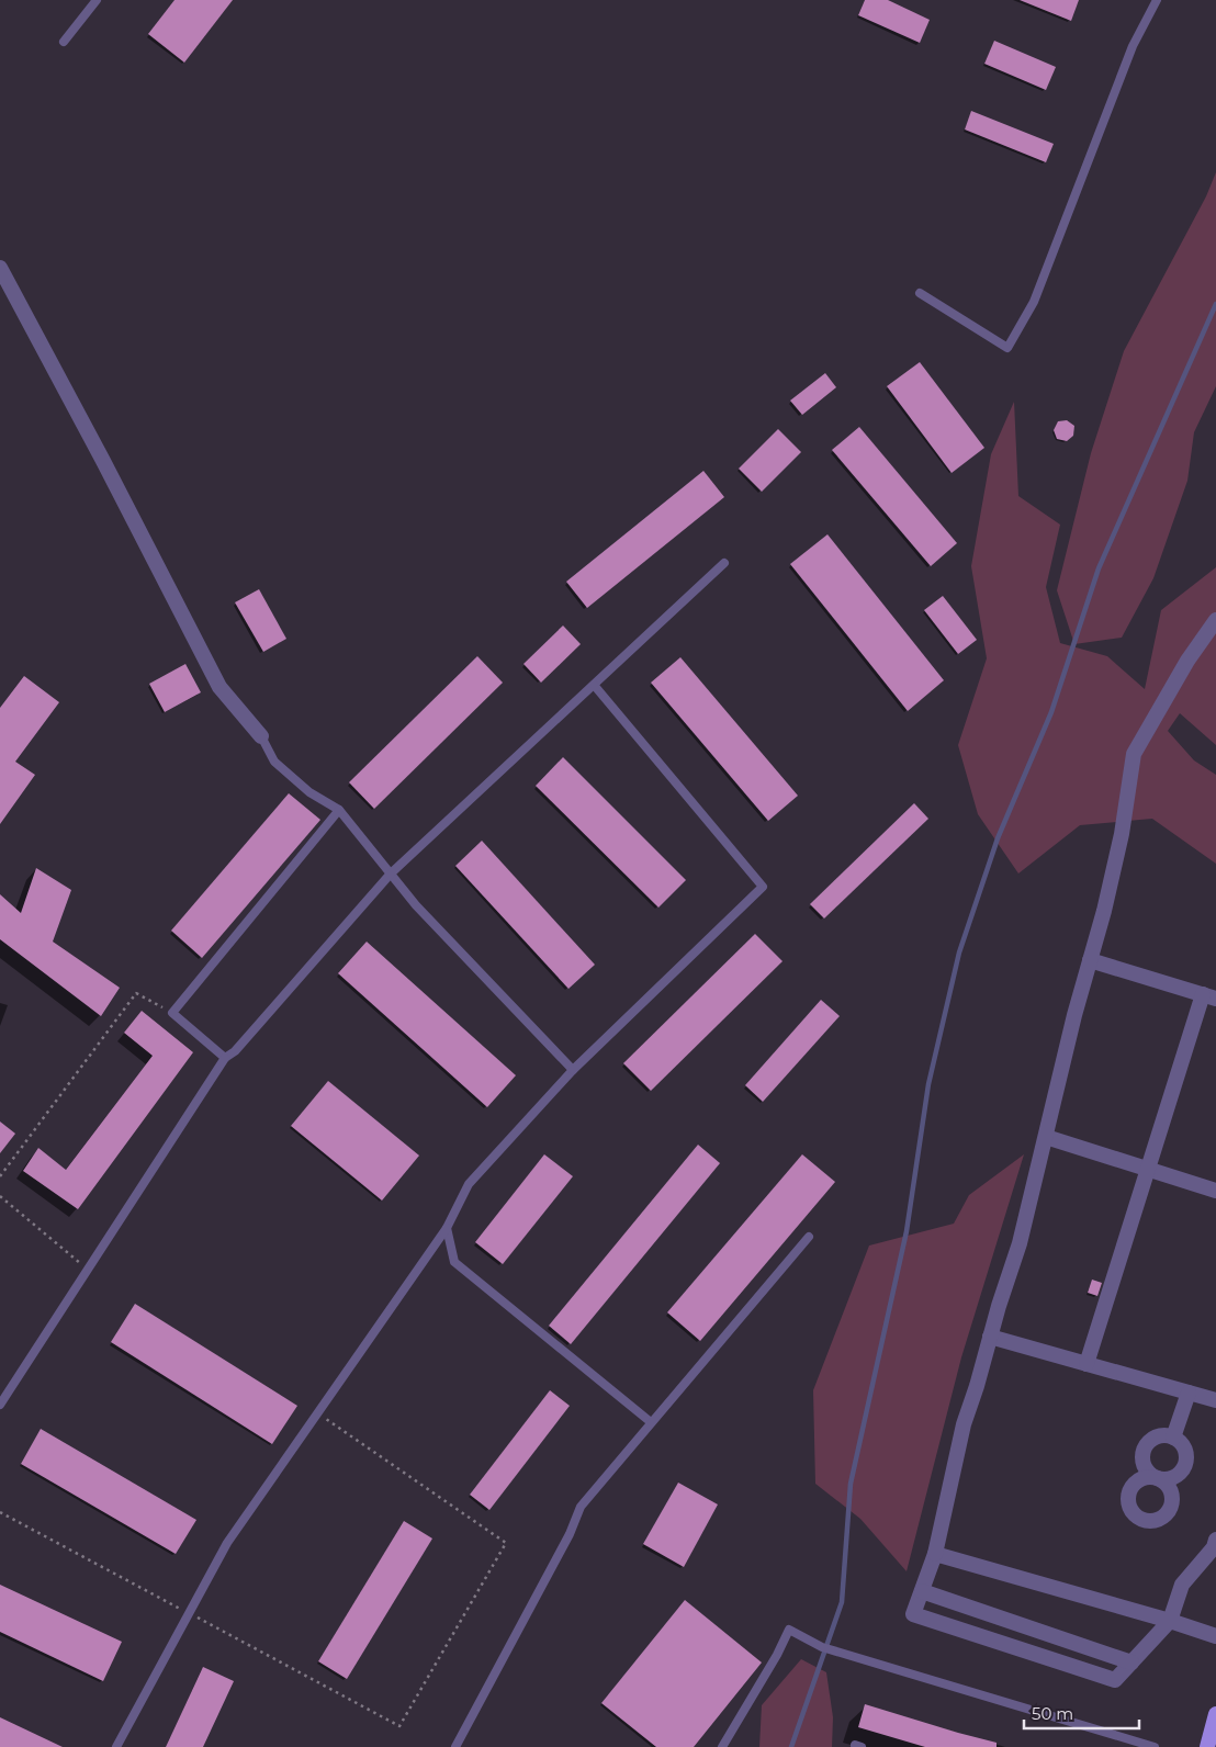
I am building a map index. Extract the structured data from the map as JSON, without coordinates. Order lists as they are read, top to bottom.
{
  "scale_bar": "50 m"
}
